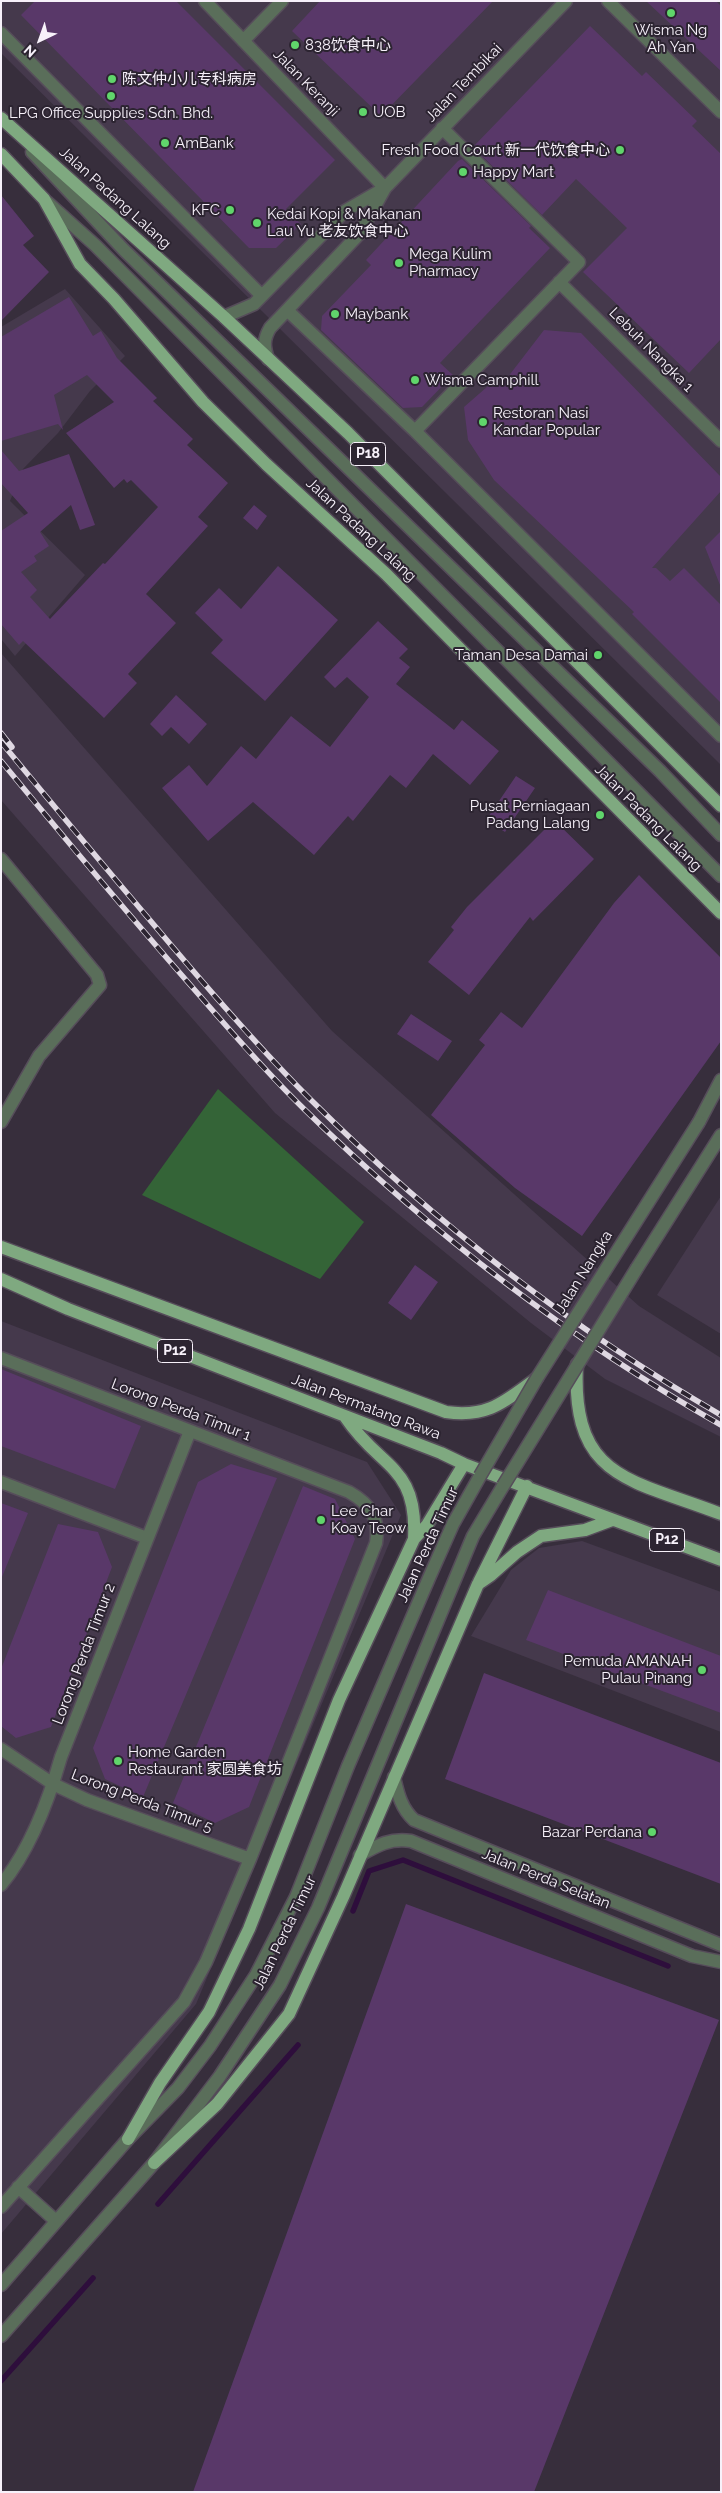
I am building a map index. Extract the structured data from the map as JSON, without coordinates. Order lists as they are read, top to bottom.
{
  "streets": {
    "main road": [
      "Jalan Padang Lalang",
      "P18",
      "P12",
      "Jalan Permatang Rawa"
    ],
    "street": [
      "Jalan Keranji",
      "Jalan Tembikai",
      "Lebuh Nangka 1",
      "Jalan Nangka",
      "Lorong Perda Timur 1",
      "Jalan Perda Timur",
      "Lorong Perda Timur 2",
      "Lorong Perda Timur 5",
      "Jalan Perda Selatan"
    ]
  },
  "crossings": [
    ["Jalan Keranji", "Jalan Tembikai"],
    ["Jalan Tembikai", "Jalan Padang Lalang"],
    ["Jalan Nangka", "Jalan Perda Timur"],
    ["Lorong Perda Timur 1", "Lorong Perda Timur 2"],
    ["Lorong Perda Timur 1", "Lorong Perda Timur 5"],
    ["Lorong Perda Timur 2", "Lorong Perda Timur 5"]
  ],
  "places": [
    "Wisma Ng Ah Yan",
    "838饮食中心",
    "陈文仲小儿专科病房",
    "LPG Office Supplies Sdn. Bhd.",
    "UOB",
    "AmBank",
    "Fresh Food Court 新一代饮食中心",
    "Happy Mart",
    "KFC",
    "Kedai Kopi & Makanan Lau Yu 老友饮食中心",
    "Mega Kulim Pharmacy",
    "Maybank",
    "Wisma Camphill",
    "Restoran Nasi Kandar Popular",
    "Taman Desa Damai",
    "Pusat Perniagaan Padang Lalang",
    "Lee Char Koay Teow",
    "Pemuda AMANAH Pulau Pinang",
    "Home Garden Restaurant 家圆美食坊",
    "Bazar Perdana"
  ],
  "north": "bottom left"
}
